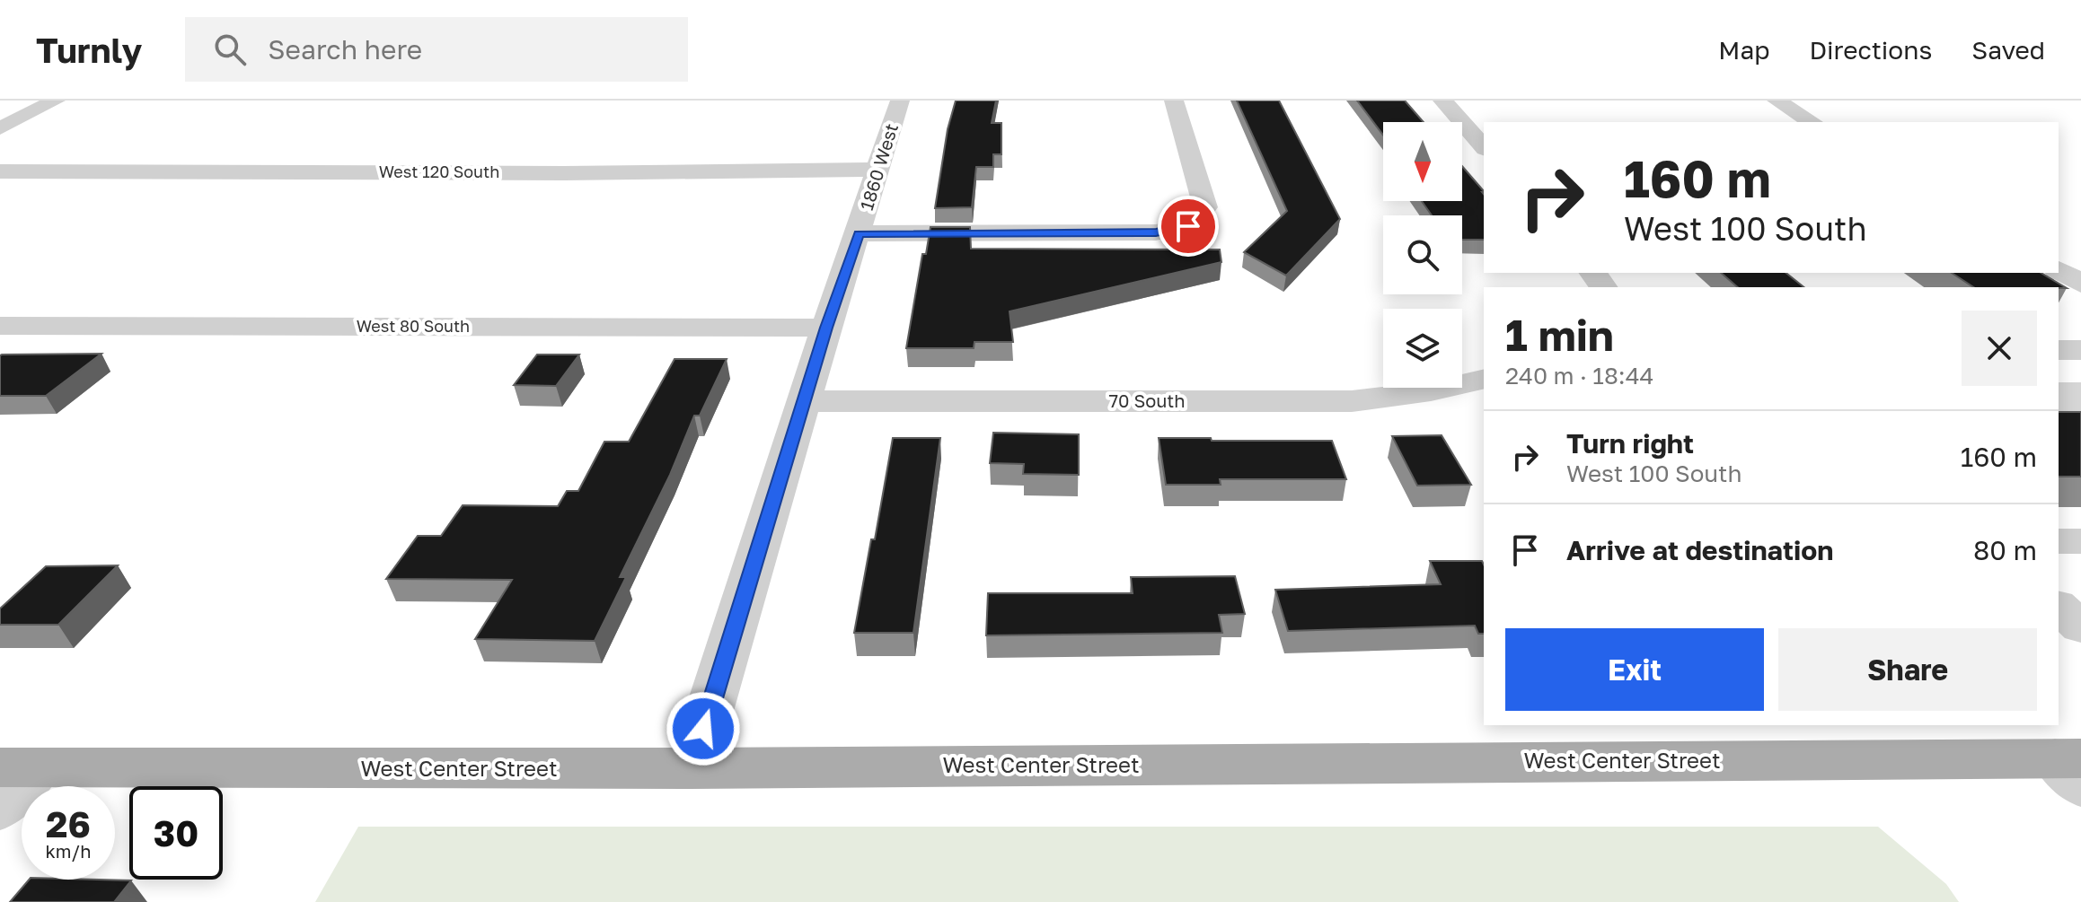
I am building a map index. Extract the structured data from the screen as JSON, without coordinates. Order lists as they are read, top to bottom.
{
  "streets": {
    "main road": ["West Center Street"],
    "street": [
      "1860 West",
      "West 120 South",
      "West 80 South",
      "70 South"
    ]
  },
  "crossings": [
    ["1860 West", "West 120 South"],
    ["1860 West", "West 80 South"],
    ["1860 West", "70 South"],
    ["1860 West", "West Center Street"]
  ],
  "north": "bottom",
  "page": {
    "header": "Turnly",
    "search": "Search here",
    "nav": ["Map", "Directions", "Saved"],
    "turn": ["160 m", "West 100 South"],
    "heading": ["1 min", "240 m · 18:44"],
    "list": [
      {
        "name": "Turn right",
        "note": "West 100 South",
        "value": "160 m"
      },
      {
        "name": "Arrive at destination",
        "value": "80 m"
      }
    ],
    "buttons": ["Exit", "Share"],
    "speed": "26 km/h",
    "limit": "30"
  }
}
